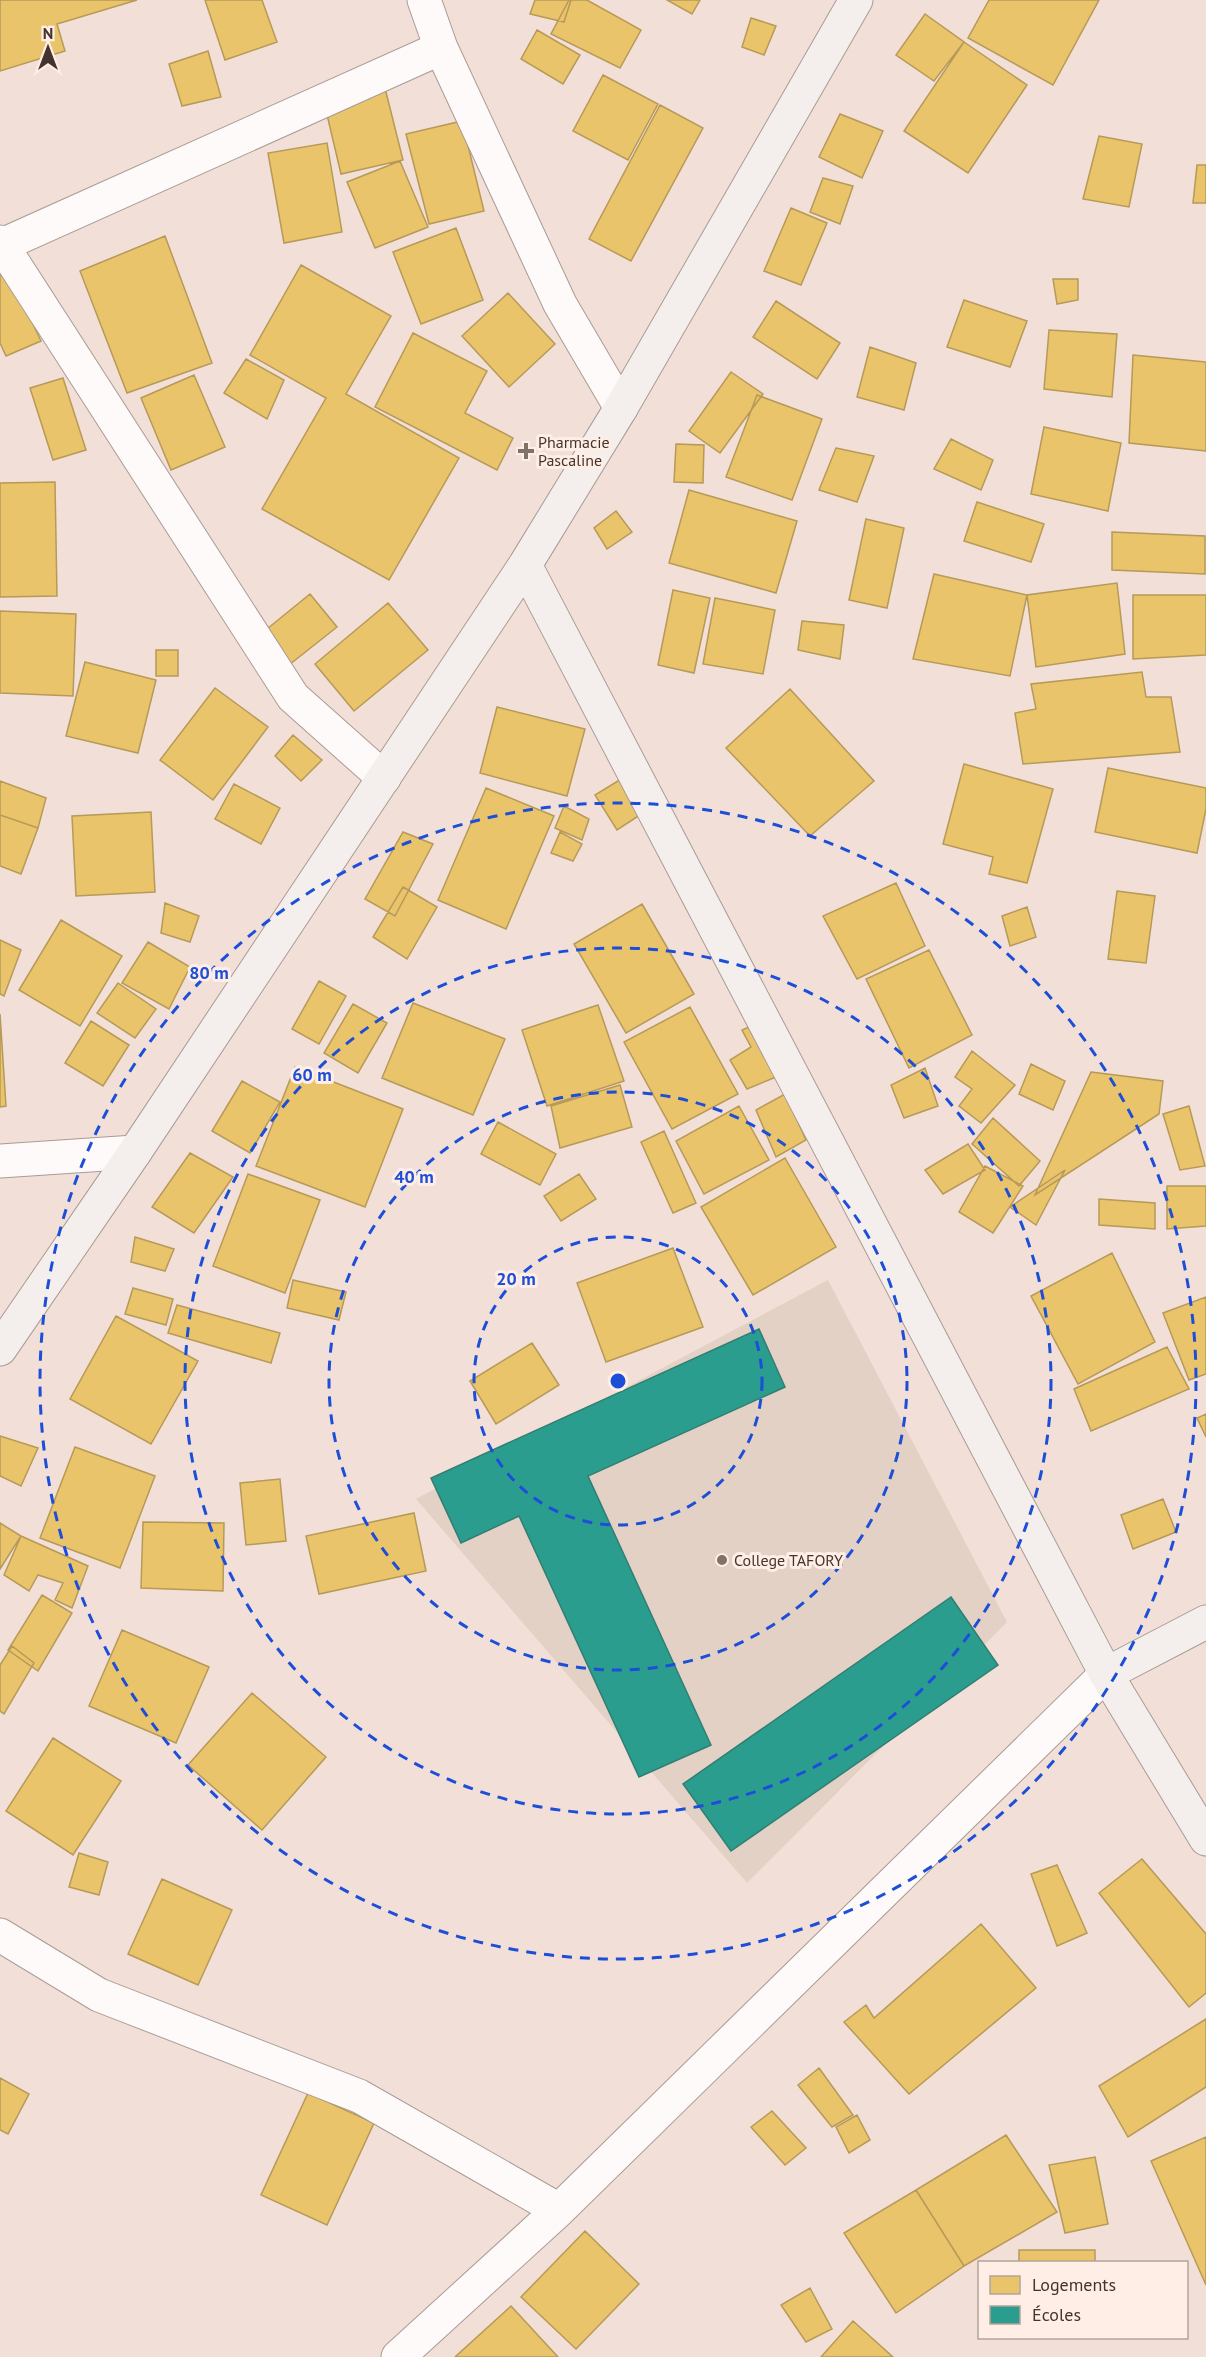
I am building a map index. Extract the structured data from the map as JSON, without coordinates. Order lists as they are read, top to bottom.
{
  "places": {
    "health": ["Pharmacie Pascaline"],
    "other": ["College TAFORY"]
  },
  "legend": ["Logements", "Écoles"],
  "north": "top",
  "rings": [
    "80 m",
    "60 m",
    "40 m",
    "20 m"
  ]
}
